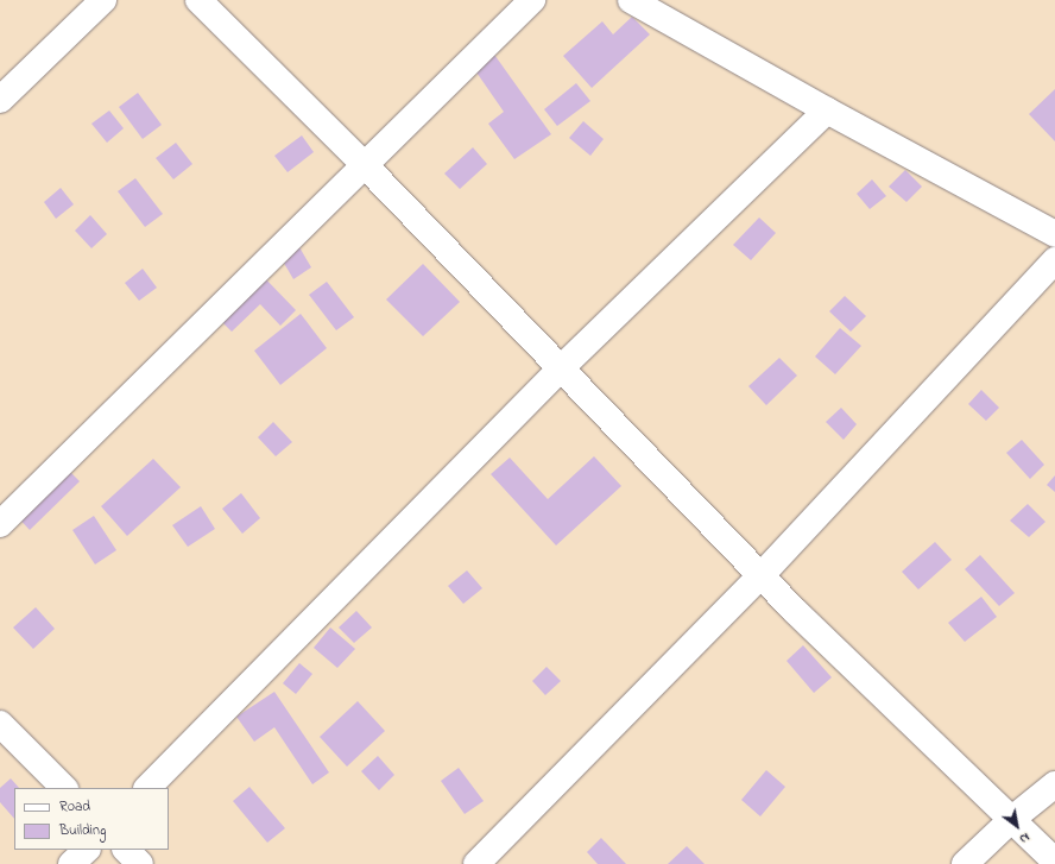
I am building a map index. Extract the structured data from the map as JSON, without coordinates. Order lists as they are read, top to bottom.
{
  "legend": ["Road", "Building"],
  "north": "bottom right"
}
